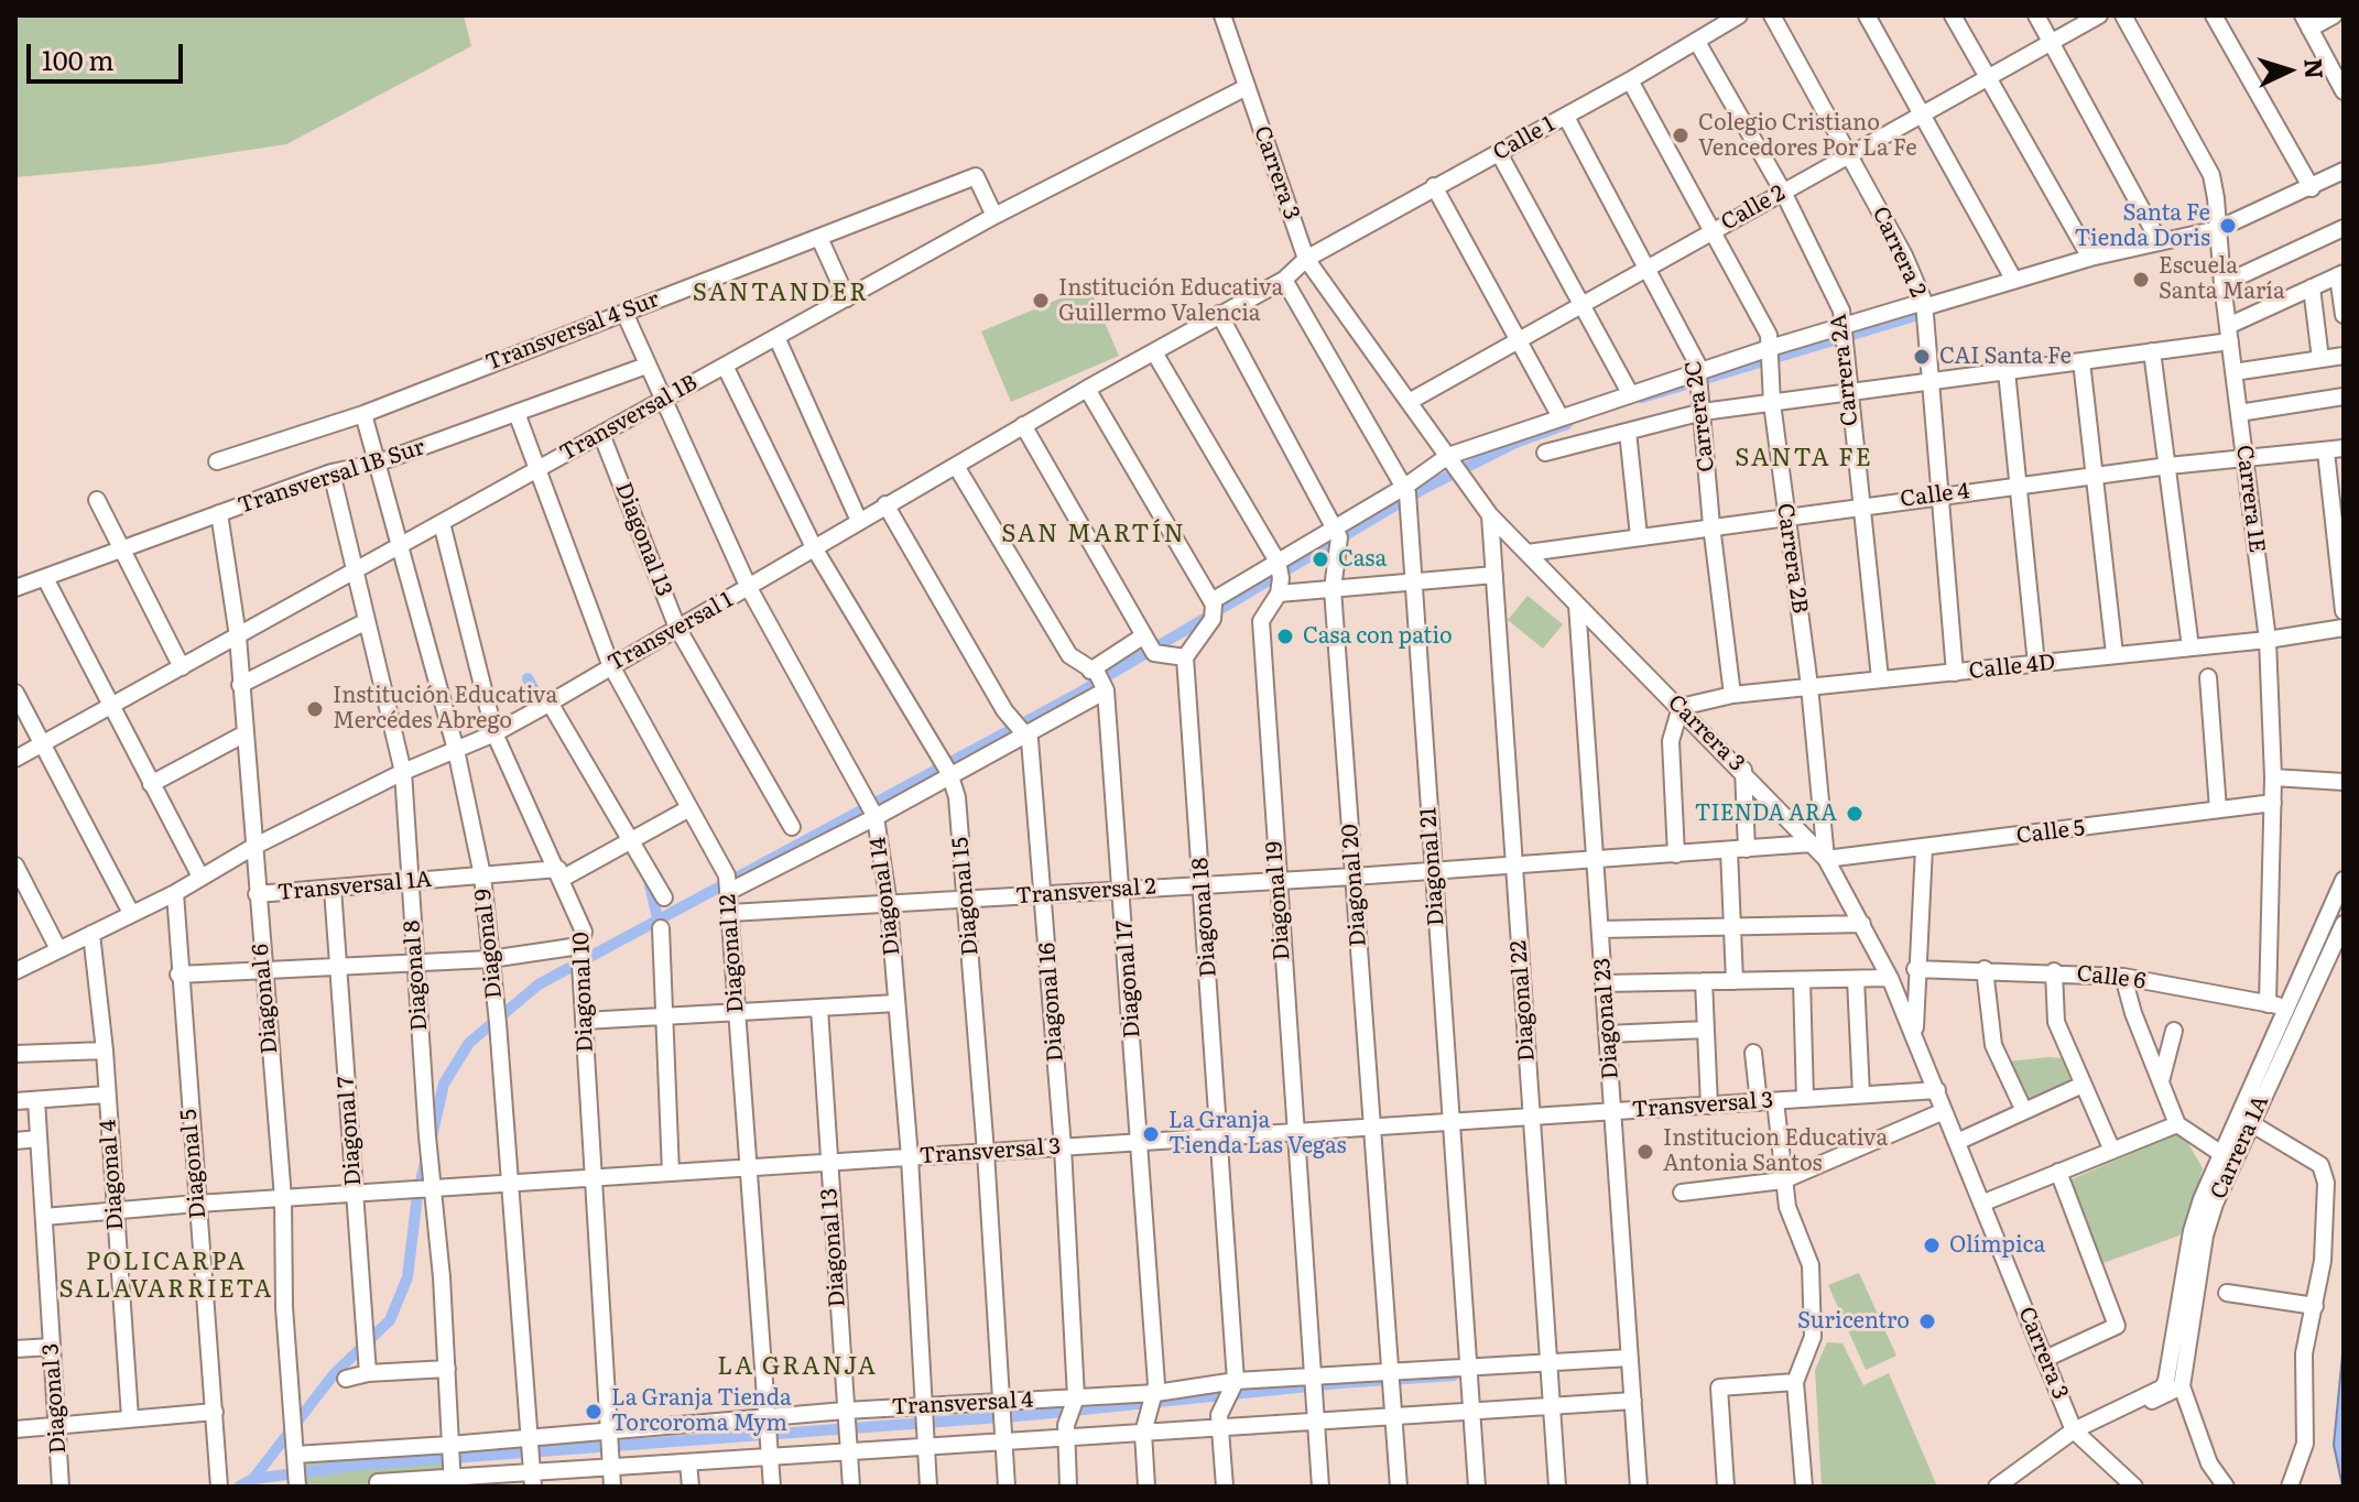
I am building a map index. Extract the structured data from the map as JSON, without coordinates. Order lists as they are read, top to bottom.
{
  "streets": {
    "street": [
      "Calle 1",
      "Carrera 3",
      "Calle 2",
      "Carrera 2",
      "Transversal 4 Sur",
      "Carrera 2A",
      "Carrera 2C",
      "Transversal 1B",
      "Transversal 1B Sur",
      "Calle 4",
      "Carrera 1E",
      "Diagonal 13",
      "Carrera 2B",
      "Transversal 1",
      "Calle 4D",
      "Calle 5",
      "Diagonal 21",
      "Diagonal 20",
      "Transversal 1A",
      "Transversal 2",
      "Diagonal 14",
      "Diagonal 15",
      "Diagonal 19",
      "Diagonal 18",
      "Diagonal 9",
      "Diagonal 12",
      "Diagonal 8",
      "Calle 6",
      "Diagonal 17",
      "Diagonal 10",
      "Diagonal 6",
      "Diagonal 22",
      "Diagonal 16",
      "Diagonal 23",
      "Transversal 3",
      "Diagonal 7",
      "Carrera 1A",
      "Diagonal 5",
      "Diagonal 4",
      "Diagonal 3",
      "Transversal 4"
    ]
  },
  "crossings": [
    ["Calle 1", "Carrera 3"],
    ["Calle 1", "Carrera 2A"],
    ["Calle 1", "Carrera 2C"],
    ["Calle 1", "Carrera 2B"],
    ["Calle 1", "Transversal 1"],
    ["Carrera 3", "Calle 2"],
    ["Carrera 3", "Transversal 1B"],
    ["Carrera 3", "Calle 4"],
    ["Carrera 3", "Carrera 2B"],
    ["Carrera 3", "Transversal 1"],
    ["Carrera 3", "Calle 4D"],
    ["Carrera 3", "Calle 5"],
    ["Carrera 3", "Transversal 2"],
    ["Carrera 3", "Diagonal 22"],
    ["Carrera 3", "Diagonal 23"],
    ["Carrera 3", "Transversal 3"],
    ["Calle 2", "Carrera 2"],
    ["Calle 2", "Carrera 2A"],
    ["Calle 2", "Carrera 2C"],
    ["Calle 2", "Carrera 2B"],
    ["Carrera 2", "Calle 4"],
    ["Carrera 2", "Calle 4D"],
    ["Transversal 4 Sur", "Transversal 1B"],
    ["Transversal 4 Sur", "Diagonal 14"],
    ["Transversal 4 Sur", "Diagonal 9"],
    ["Carrera 2A", "Calle 4"],
    ["Carrera 2A", "Calle 4D"],
    ["Carrera 2C", "Calle 4"],
    ["Carrera 2C", "Calle 4D"],
    ["Transversal 1B", "Diagonal 13"],
    ["Transversal 1B", "Diagonal 14"],
    ["Transversal 1B", "Diagonal 15"],
    ["Transversal 1B", "Diagonal 9"],
    ["Transversal 1B", "Diagonal 12"],
    ["Transversal 1B", "Diagonal 8"],
    ["Transversal 1B", "Diagonal 10"],
    ["Transversal 1B", "Diagonal 6"],
    ["Transversal 1B Sur", "Diagonal 14"],
    ["Transversal 1B Sur", "Diagonal 9"],
    ["Transversal 1B Sur", "Diagonal 12"],
    ["Transversal 1B Sur", "Diagonal 8"],
    ["Transversal 1B Sur", "Diagonal 6"],
    ["Calle 4", "Carrera 1E"],
    ["Calle 4", "Carrera 2B"],
    ["Carrera 1E", "Calle 4D"],
    ["Carrera 1E", "Calle 5"],
    ["Carrera 1E", "Calle 6"],
    ["Diagonal 13", "Transversal 1"],
    ["Diagonal 13", "Transversal 3"],
    ["Diagonal 13", "Transversal 4"],
    ["Carrera 2B", "Calle 4D"],
    ["Carrera 2B", "Calle 5"],
    ["Transversal 1", "Diagonal 21"],
    ["Transversal 1", "Diagonal 14"],
    ["Transversal 1", "Diagonal 15"],
    ["Transversal 1", "Diagonal 9"],
    ["Transversal 1", "Diagonal 12"],
    ["Transversal 1", "Diagonal 8"],
    ["Transversal 1", "Diagonal 10"],
    ["Transversal 1", "Diagonal 6"],
    ["Transversal 1", "Diagonal 5"],
    ["Transversal 1", "Diagonal 4"],
    ["Diagonal 21", "Transversal 2"],
    ["Diagonal 21", "Transversal 3"],
    ["Diagonal 21", "Transversal 4"],
    ["Diagonal 20", "Transversal 2"],
    ["Diagonal 20", "Transversal 3"],
    ["Diagonal 20", "Transversal 4"],
    ["Transversal 1A", "Diagonal 9"],
    ["Transversal 1A", "Diagonal 8"],
    ["Transversal 1A", "Diagonal 10"],
    ["Transversal 1A", "Diagonal 6"],
    ["Transversal 1A", "Diagonal 7"],
    ["Transversal 2", "Diagonal 14"],
    ["Transversal 2", "Diagonal 15"],
    ["Transversal 2", "Diagonal 19"],
    ["Transversal 2", "Diagonal 18"],
    ["Transversal 2", "Diagonal 12"],
    ["Transversal 2", "Diagonal 17"],
    ["Transversal 2", "Diagonal 22"],
    ["Transversal 2", "Diagonal 16"],
    ["Transversal 2", "Diagonal 23"],
    ["Diagonal 14", "Transversal 3"],
    ["Diagonal 14", "Transversal 4"],
    ["Diagonal 15", "Transversal 3"],
    ["Diagonal 15", "Transversal 4"],
    ["Diagonal 19", "Transversal 3"],
    ["Diagonal 19", "Transversal 4"],
    ["Diagonal 18", "Transversal 3"],
    ["Diagonal 18", "Transversal 4"],
    ["Diagonal 9", "Transversal 3"],
    ["Diagonal 9", "Transversal 4"],
    ["Diagonal 12", "Transversal 3"],
    ["Diagonal 12", "Transversal 4"],
    ["Diagonal 8", "Transversal 3"],
    ["Diagonal 8", "Transversal 4"],
    ["Calle 6", "Carrera 1A"],
    ["Diagonal 17", "Transversal 3"],
    ["Diagonal 17", "Transversal 4"],
    ["Diagonal 10", "Transversal 3"],
    ["Diagonal 10", "Transversal 4"],
    ["Diagonal 6", "Transversal 3"],
    ["Diagonal 6", "Transversal 4"],
    ["Diagonal 22", "Transversal 3"],
    ["Diagonal 22", "Transversal 4"],
    ["Diagonal 16", "Transversal 3"],
    ["Diagonal 16", "Transversal 4"],
    ["Diagonal 23", "Transversal 3"],
    ["Diagonal 23", "Transversal 4"],
    ["Transversal 3", "Diagonal 7"],
    ["Transversal 3", "Diagonal 5"],
    ["Transversal 3", "Diagonal 4"],
    ["Transversal 3", "Diagonal 3"]
  ],
  "districts": [
    "SANTANDER",
    "SANTA FE",
    "SAN MARTÍN",
    "POLICARPA SALAVARRIETA",
    "LA GRANJA"
  ],
  "places": [
    "Colegio Cristiano Vencedores Por La Fe",
    "Santa Fe Tienda Doris",
    "Escuela Santa María",
    "Institución Educativa Guillermo Valencia",
    "CAI Santa Fe",
    "Casa",
    "Casa con patio",
    "Institución Educativa Mercédes Abrego",
    "TIENDA ARA",
    "La Granja Tienda Las Vegas",
    "Institucion Educativa Antonia Santos",
    "Olímpica",
    "Suricentro",
    "La Granja Tienda Torcoroma Mym"
  ],
  "scale_bar": "100 m",
  "north": "right"
}
